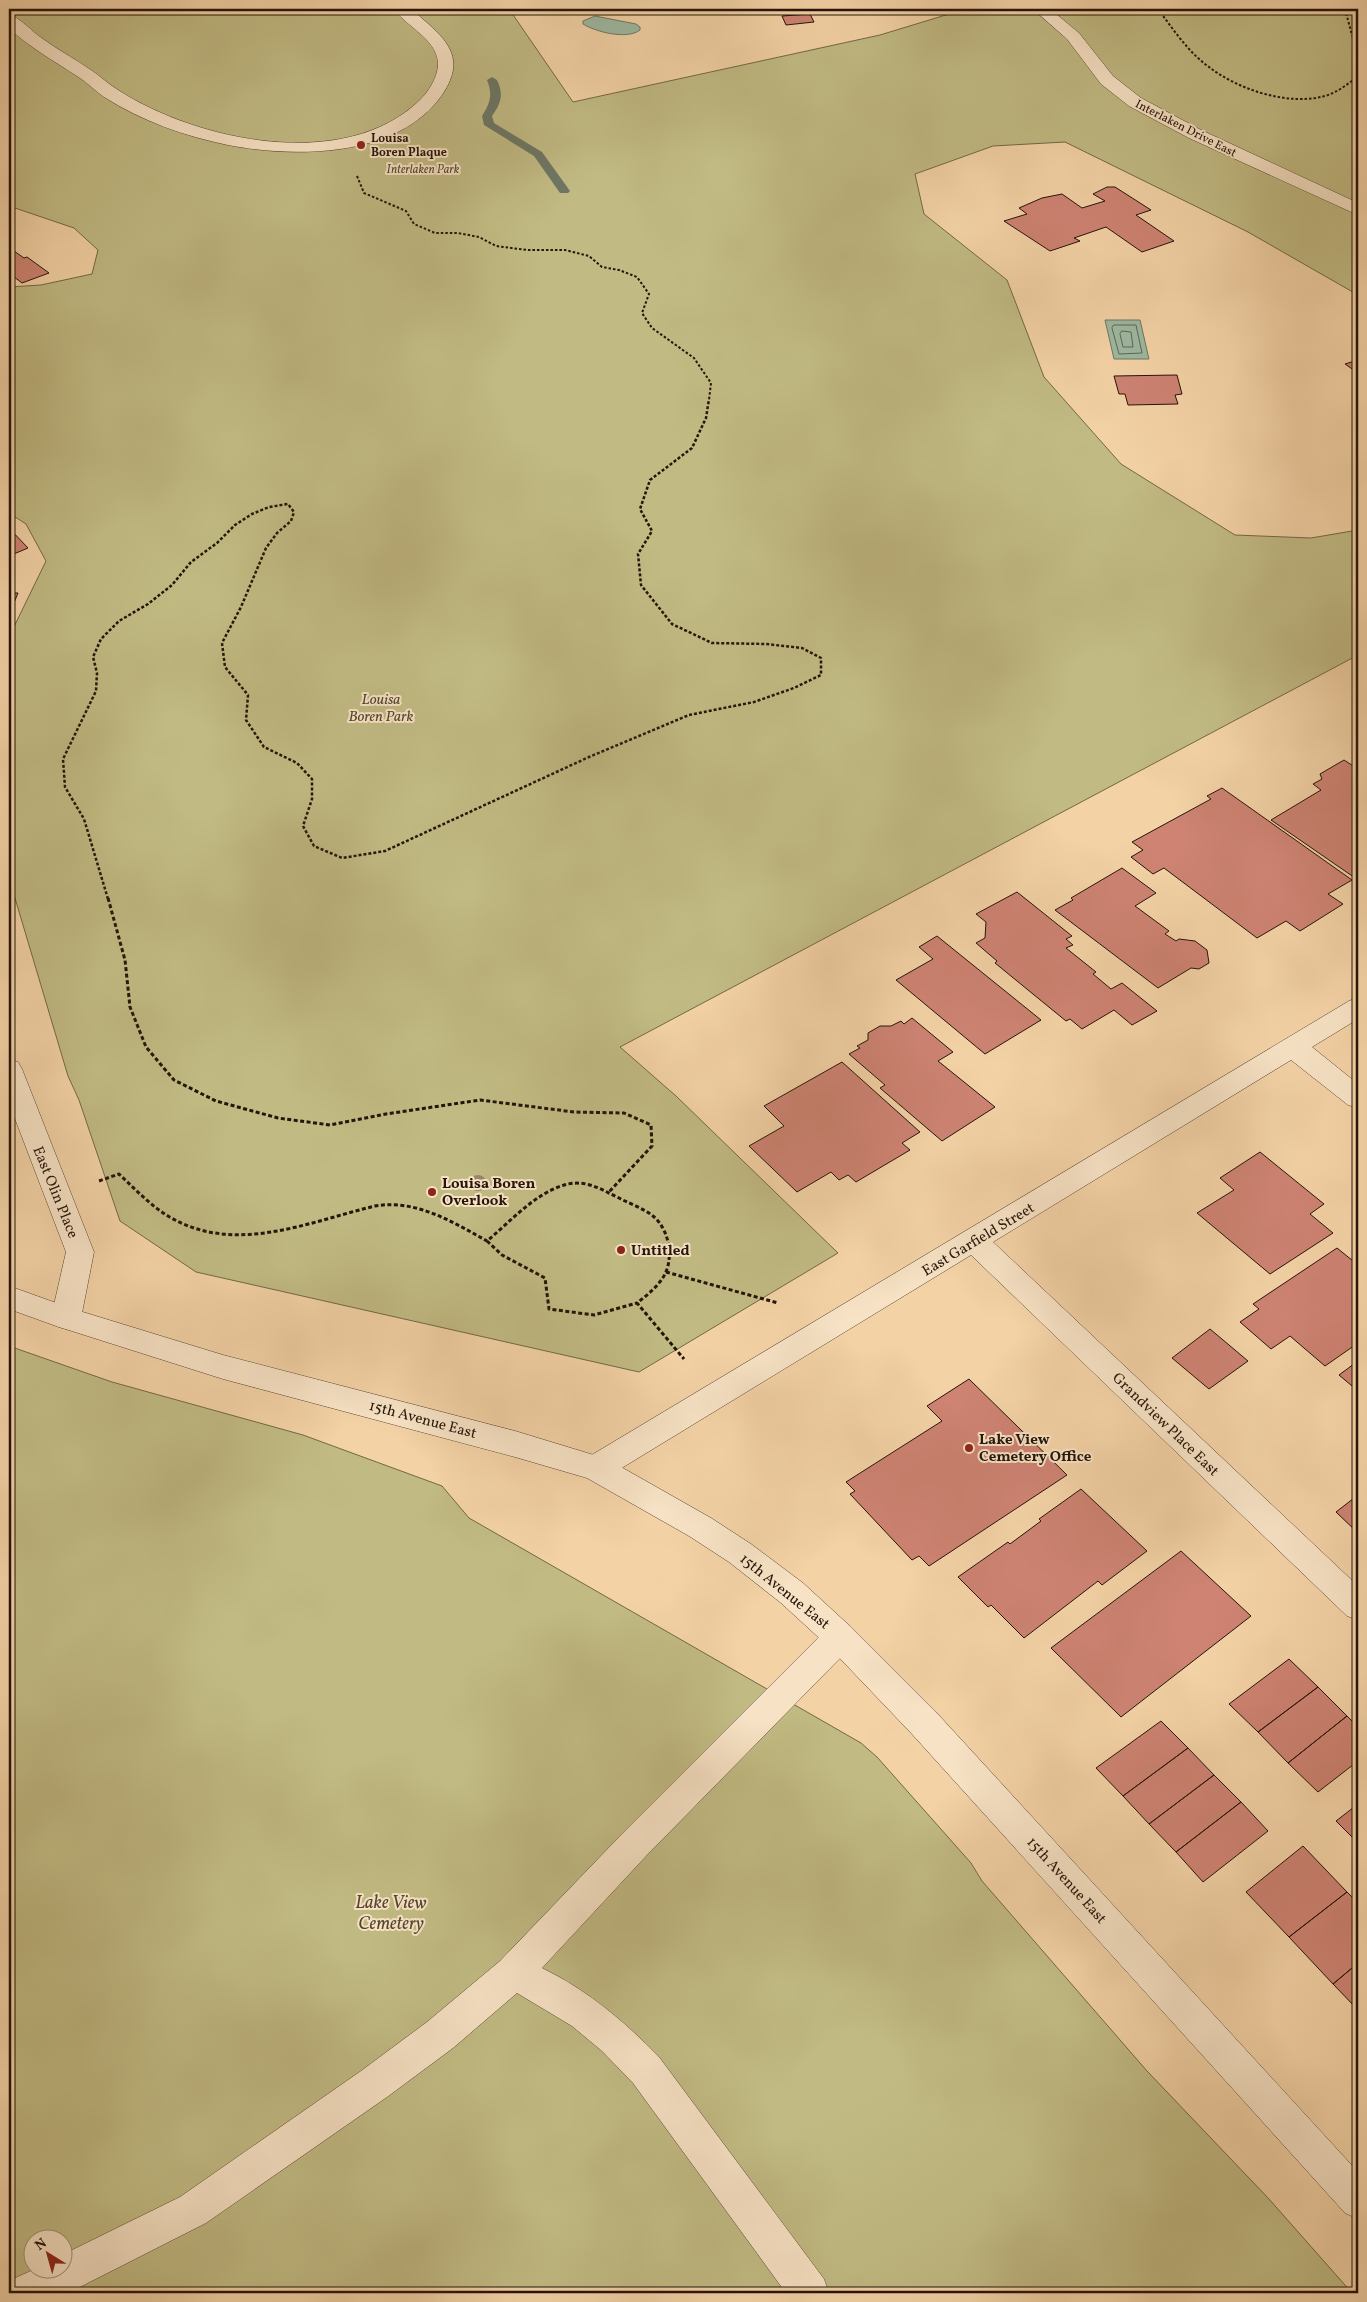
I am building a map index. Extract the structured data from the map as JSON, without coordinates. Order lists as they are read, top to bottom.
{
  "streets": {
    "street": [
      "Interlaken Drive East",
      "East Olin Place",
      "East Garfield Street",
      "15th Avenue East",
      "Grandview Place East"
    ]
  },
  "crossings": [
    ["East Olin Place", "15th Avenue East"],
    ["East Garfield Street", "15th Avenue East"],
    ["East Garfield Street", "Grandview Place East"]
  ],
  "parks": ["Interlaken Park", "Louisa Boren Park", "Lake View Cemetery"],
  "places": [
    "Louisa Boren Plaque",
    "Louisa Boren Overlook",
    "Untitled",
    "Lake View Cemetery Office"
  ],
  "north": "top left"
}
